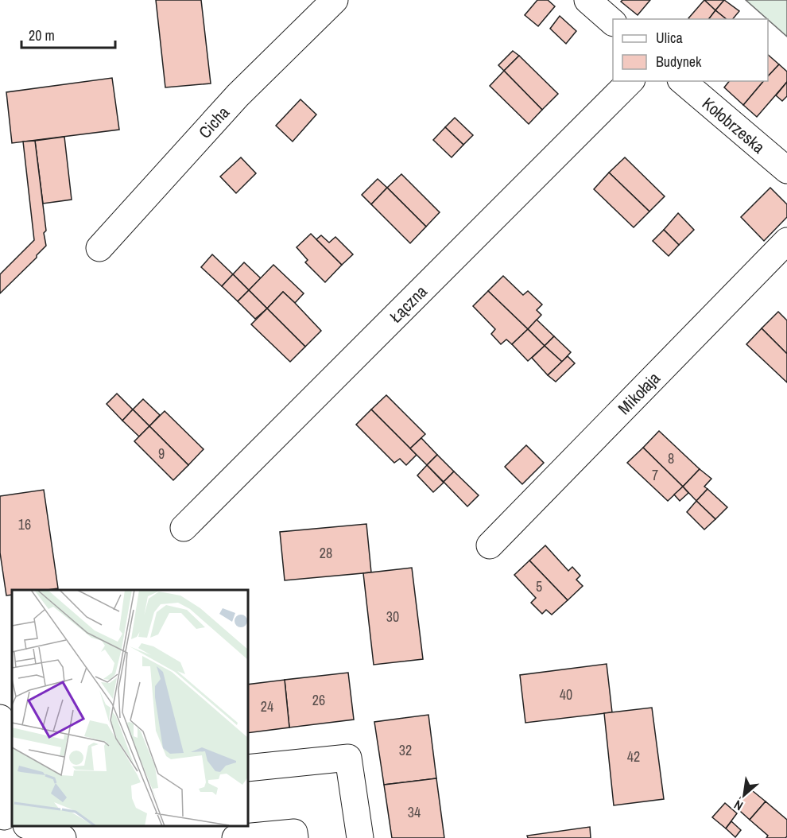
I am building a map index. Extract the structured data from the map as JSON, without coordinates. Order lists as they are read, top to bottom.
{
  "streets": {
    "street": [
      "Cicha",
      "Kołobrzeska",
      "Łączna",
      "Mikołaja"
    ]
  },
  "house_numbers": [
    "9",
    "8",
    "7",
    "16",
    "28",
    "5",
    "30",
    "40",
    "26",
    "24",
    "32",
    "42",
    "34"
  ],
  "legend": ["Ulica", "Budynek"],
  "scale_bar": "20 m",
  "north": "bottom left"
}
